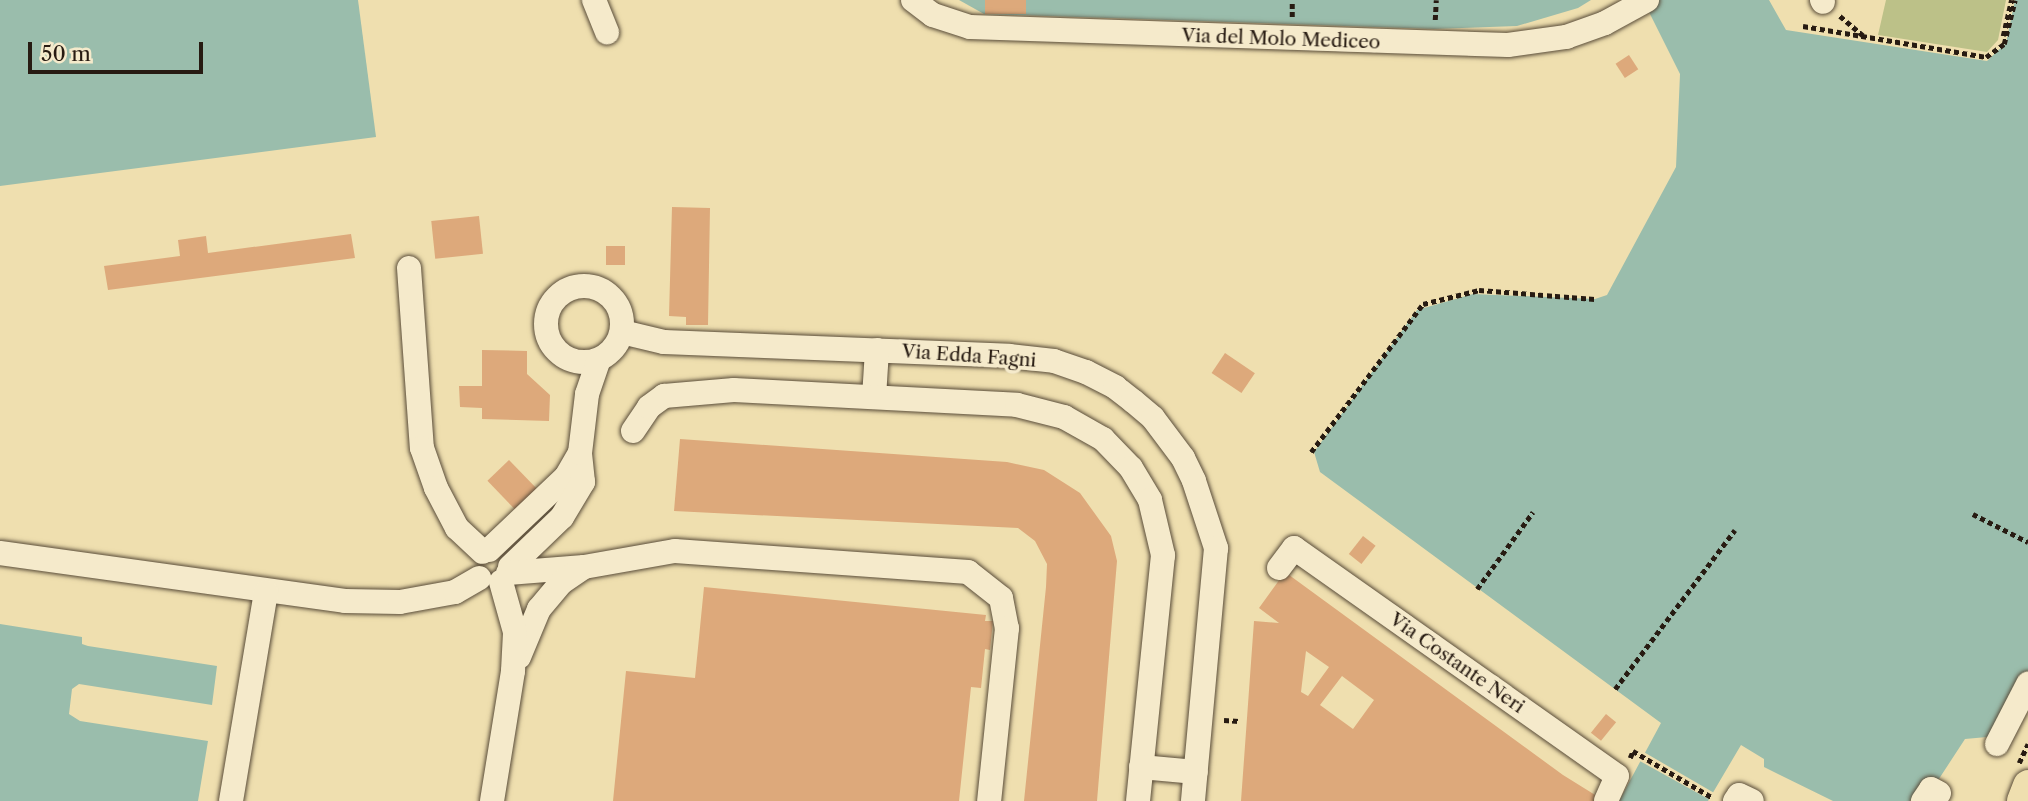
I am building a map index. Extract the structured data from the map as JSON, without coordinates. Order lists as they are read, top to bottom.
{
  "streets": {
    "street": ["Via del Molo Mediceo", "Via Edda Fagni", "Via Costante Neri"]
  },
  "scale_bar": "50 m"
}
